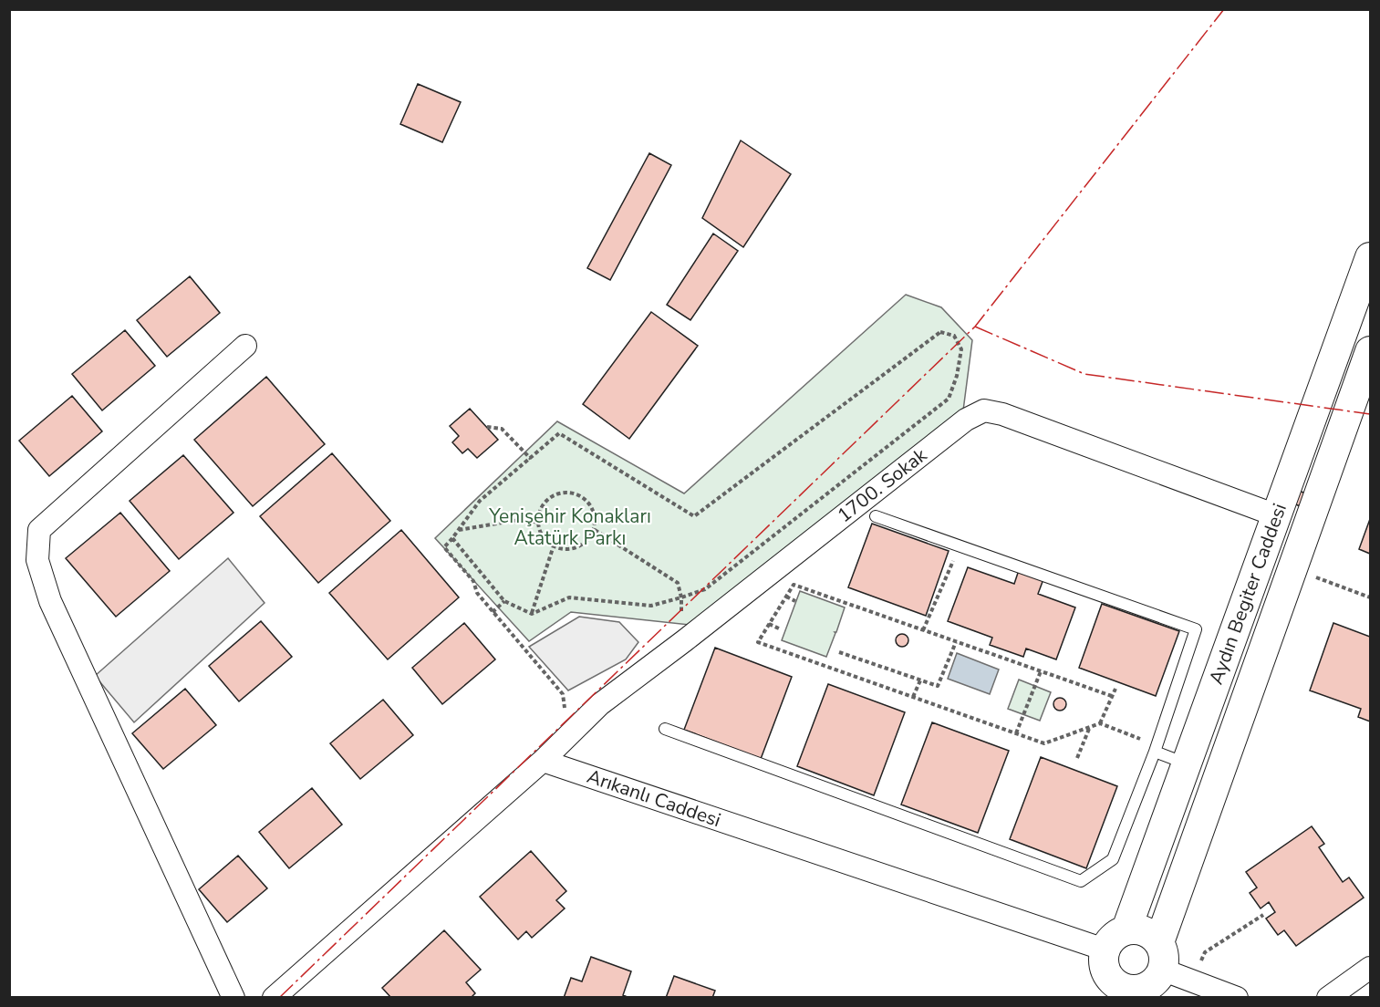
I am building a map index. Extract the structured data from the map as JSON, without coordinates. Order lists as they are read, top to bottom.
{
  "streets": {
    "street": ["1700. Sokak", "Aydın Begiter Caddesi", "Arıkanlı Caddesi"]
  },
  "crossings": [
    ["1700. Sokak", "Aydın Begiter Caddesi"],
    ["1700. Sokak", "Arıkanlı Caddesi"],
    ["Aydın Begiter Caddesi", "Arıkanlı Caddesi"]
  ],
  "parks": ["Yenişehir Konakları Atatürk Parkı"]
}
